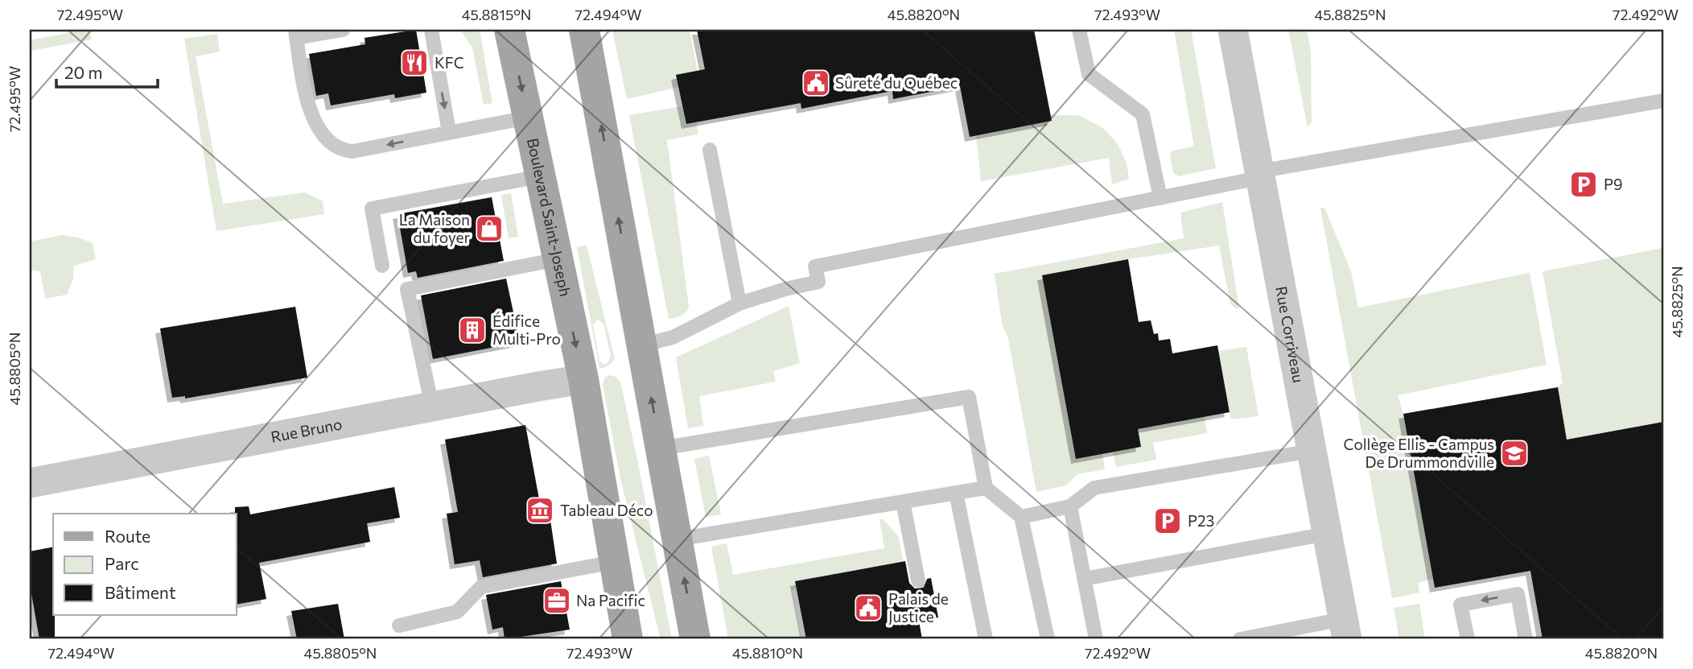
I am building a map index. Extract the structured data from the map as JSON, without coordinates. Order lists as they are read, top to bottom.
{
  "streets": {
    "main road": ["Boulevard Saint-Joseph"],
    "street": ["Rue Corriveau", "Rue Bruno"]
  },
  "crossings": [
    ["Boulevard Saint-Joseph", "Rue Bruno"]
  ],
  "places": {
    "restaurant": ["KFC"],
    "public building": ["Sûreté du Québec", "Palais de Justice"],
    "parking": ["P9", "P23"],
    "shop": ["La Maison du foyer"],
    "building": ["Édifice Multi-Pro"],
    "school or university": ["Collège Ellis - Campus De Drummondville"],
    "museum": ["Tableau Déco"],
    "office": ["Na Pacific"]
  },
  "legend": ["Route", "Parc", "Bâtiment"],
  "scale_bar": "20 m",
  "coordinates": [
    "72.495°W",
    "45.8815°N",
    "72.494°W",
    "45.8820°N",
    "72.493°W",
    "45.8825°N",
    "72.492°W",
    "45.8805°N",
    "45.8810°N"
  ]
}
